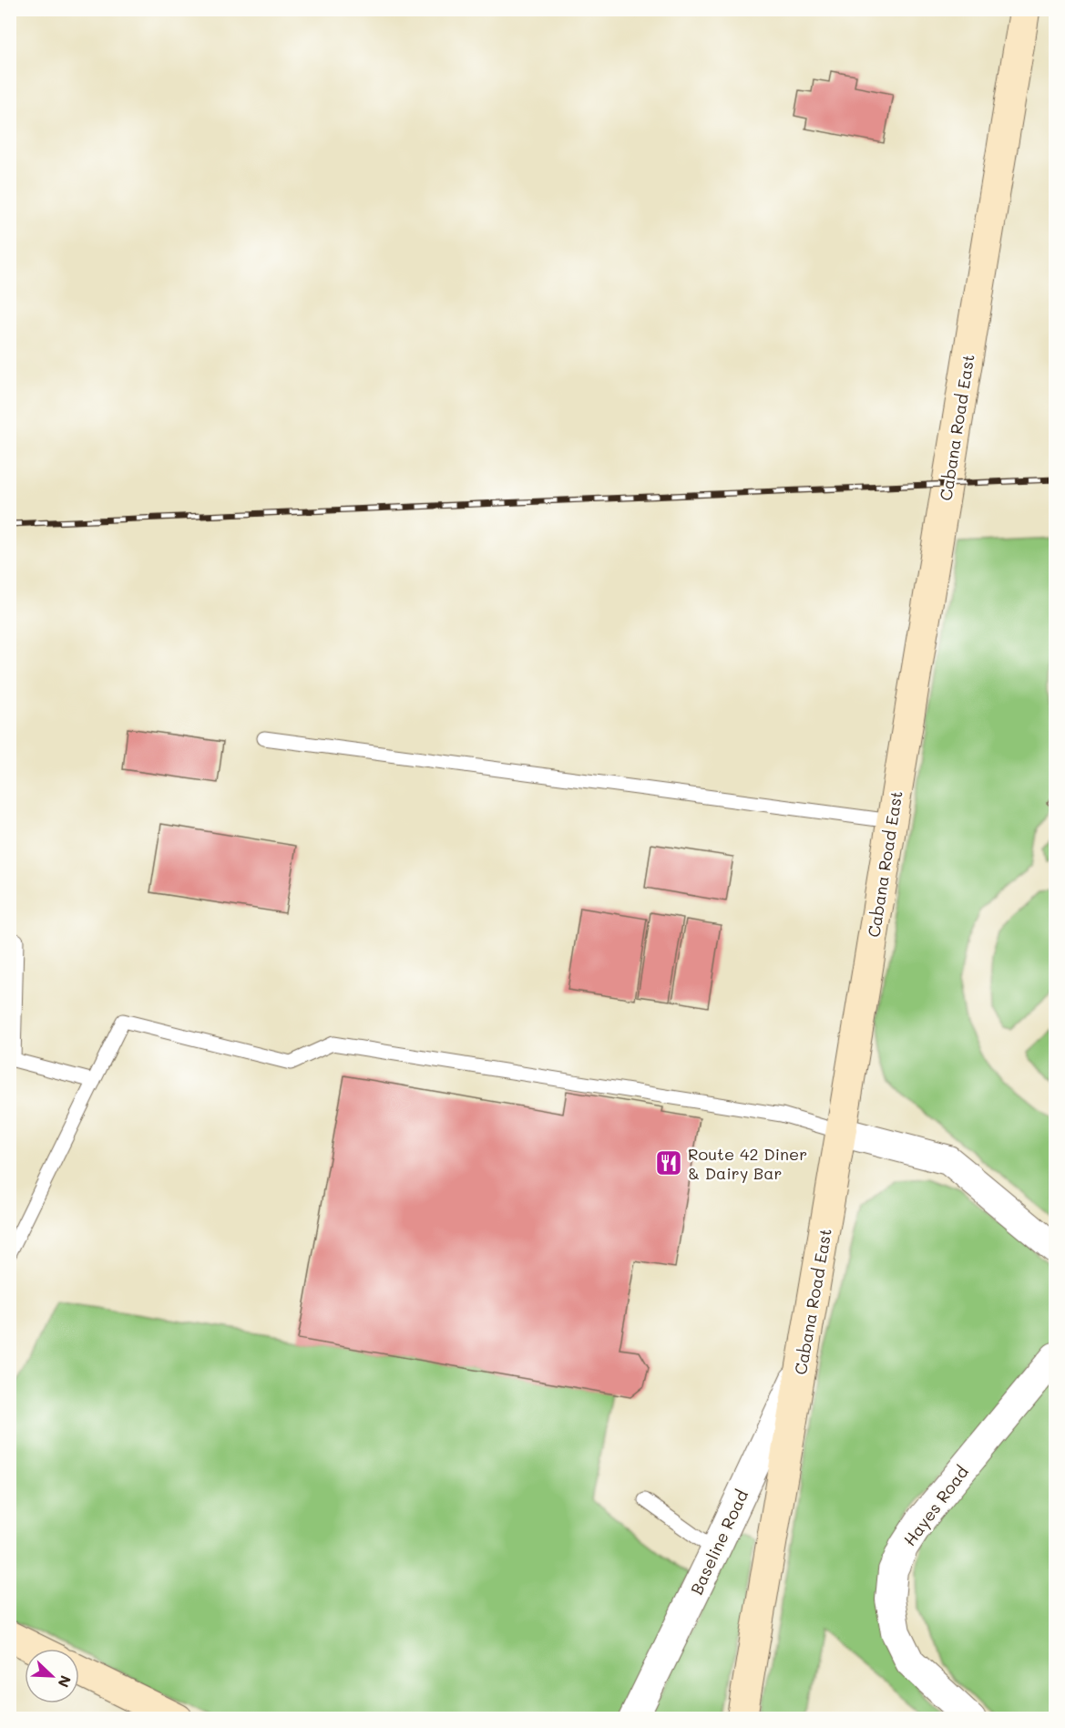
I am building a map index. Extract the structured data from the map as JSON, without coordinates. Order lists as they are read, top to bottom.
{
  "streets": {
    "main road": ["Cabana Road East"],
    "street": ["Hayes Road", "Baseline Road"]
  },
  "crossings": [
    ["Cabana Road East", "Baseline Road"]
  ],
  "places": {
    "restaurant": ["Route 42 Diner & Dairy Bar"]
  },
  "north": "bottom right"
}
